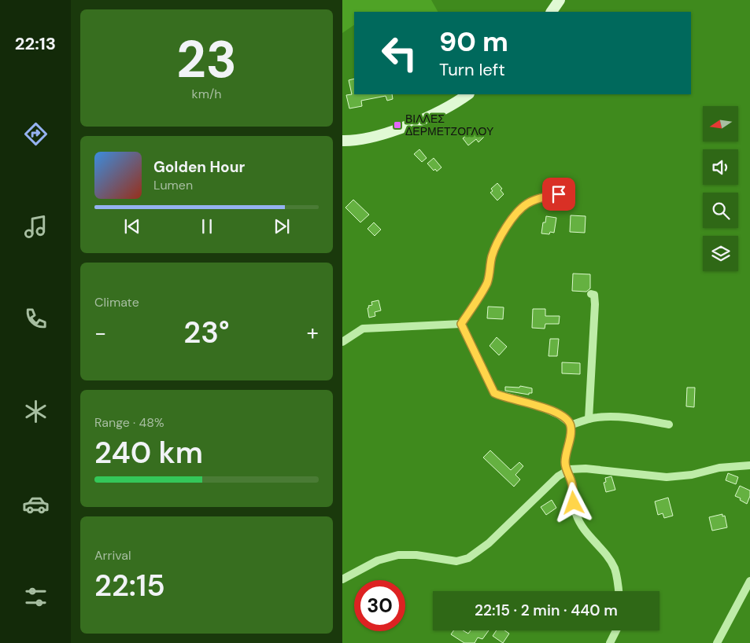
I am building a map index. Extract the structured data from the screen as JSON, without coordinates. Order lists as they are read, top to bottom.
{
  "places": {
    "transit": ["ΒΙΛΛΕΣ ΔΕΡΜΕΤΖΟΓΛΟΥ"]
  },
  "north": "left",
  "page": {
    "tabs": "22:13",
    "tile": [
      ["23", "km/h"],
      "Climate",
      ["Range · 48%", "240 km"],
      ["Arrival", "22:15"]
    ],
    "turn": ["90 m", "Turn left"],
    "song": ["Golden Hour", "Lumen"],
    "heat": ["−", "23°", "+"],
    "limit": "30",
    "trip": "22:15 · 2 min · 440 m"
  }
}
